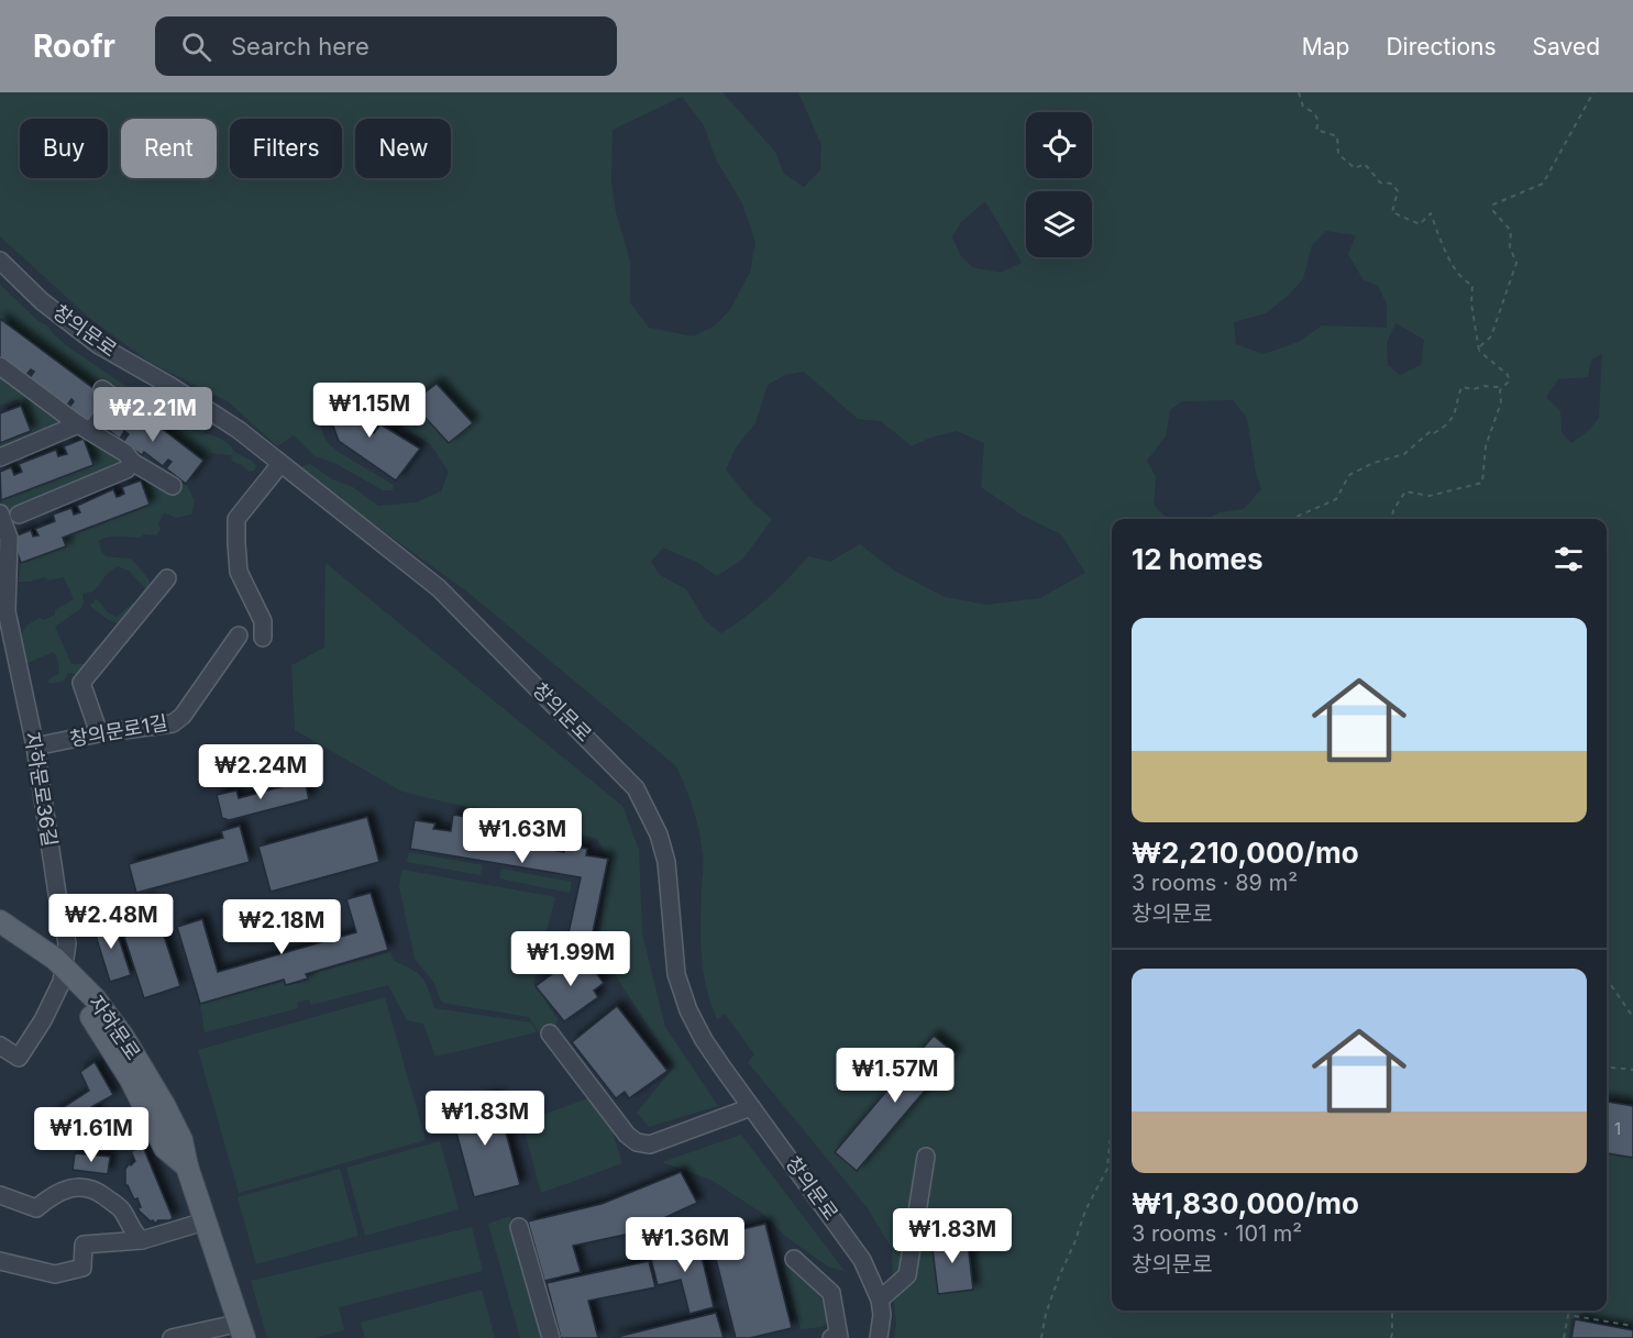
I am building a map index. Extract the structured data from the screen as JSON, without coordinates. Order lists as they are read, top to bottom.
{
  "streets": {
    "main road": ["자하문로"],
    "street": ["창의문로", "창의문로1길", "자하문로36길"]
  },
  "crossings": [
    ["창의문로1길", "자하문로36길"],
    ["자하문로36길", "자하문로"]
  ],
  "house_numbers": ["1"],
  "page": {
    "header": "Roofr",
    "search": "Search here",
    "nav": ["Map", "Directions", "Saved"],
    "chip": [
      "Buy",
      "Rent",
      "Filters",
      "New"
    ],
    "price": [
      "₩1.15M",
      "₩2.21M",
      "₩2.24M",
      "₩1.63M",
      "₩2.48M",
      "₩2.18M",
      "₩1.99M",
      "₩1.57M",
      "₩1.83M",
      "₩1.61M",
      "₩1.83M",
      "₩1.36M"
    ],
    "heading": "12 homes",
    "list": [
      {
        "name": "₩2,210,000/mo",
        "note": "3 rooms · 89 m² · 창의문로"
      },
      {
        "name": "₩1,830,000/mo",
        "note": "3 rooms · 101 m² · 창의문로"
      }
    ]
  }
}
